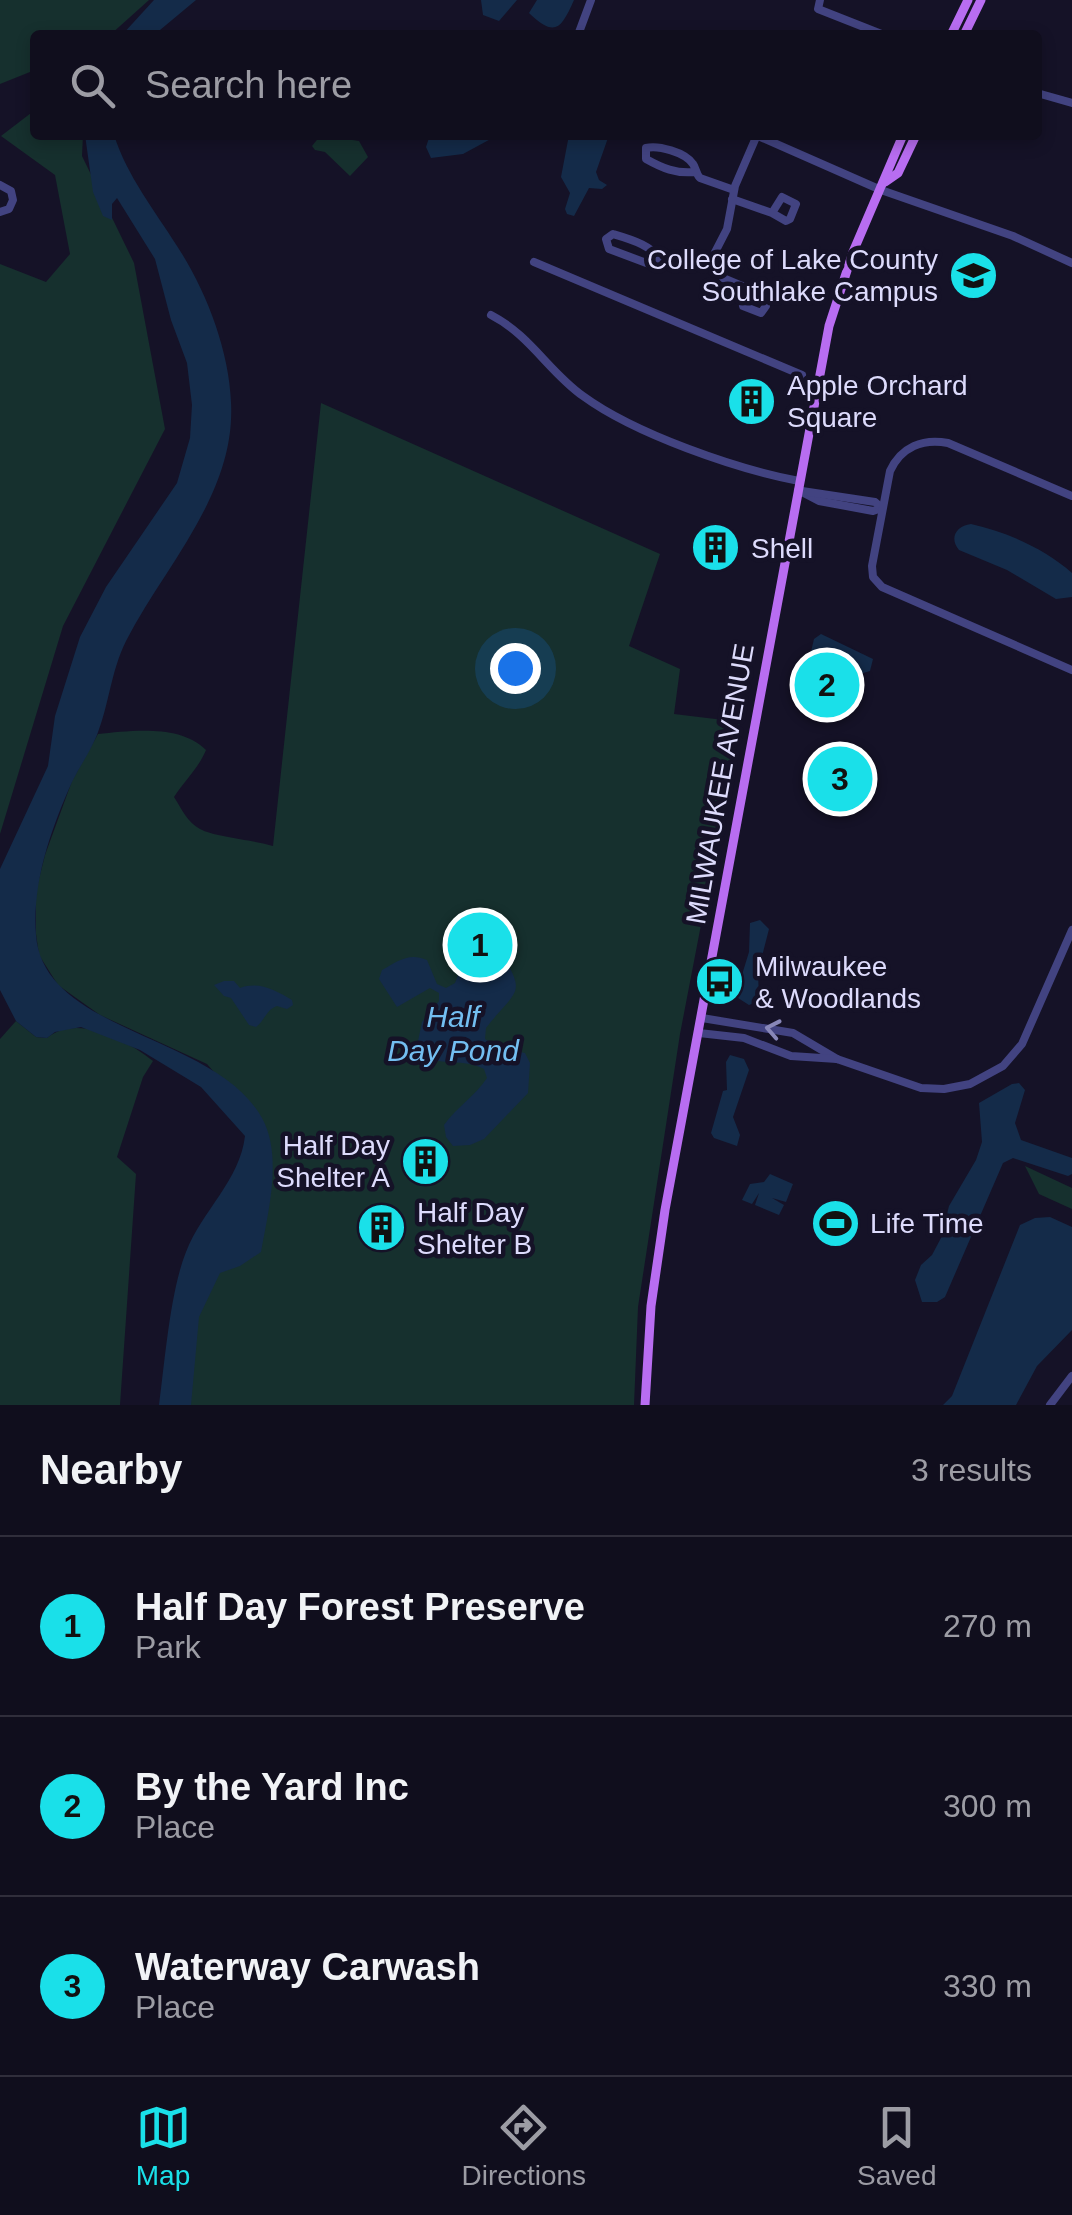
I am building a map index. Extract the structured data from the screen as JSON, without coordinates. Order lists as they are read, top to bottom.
{
  "streets": {
    "main road": ["MILWAUKEE AVENUE"]
  },
  "water": ["Half Day Pond"],
  "places": {
    "school or university": ["College of Lake County Southlake Campus"],
    "building": [
      "Apple Orchard Square",
      "Shell",
      "Half Day Shelter A",
      "Half Day Shelter B"
    ],
    "bus stop": ["Milwaukee & Woodlands"],
    "sports": ["Life Time"]
  },
  "page": {
    "search": "Search here",
    "pins": ["2", "3", "1"],
    "heading": ["Nearby", "3 results"],
    "list": [
      {
        "mark": "1",
        "name": "Half Day Forest Preserve",
        "note": "Park",
        "value": "270 m"
      },
      {
        "mark": "2",
        "name": "By the Yard Inc",
        "note": "Place",
        "value": "300 m"
      },
      {
        "mark": "3",
        "name": "Waterway Carwash",
        "note": "Place",
        "value": "330 m"
      }
    ],
    "nav": ["Map", "Directions", "Saved"]
  }
}
